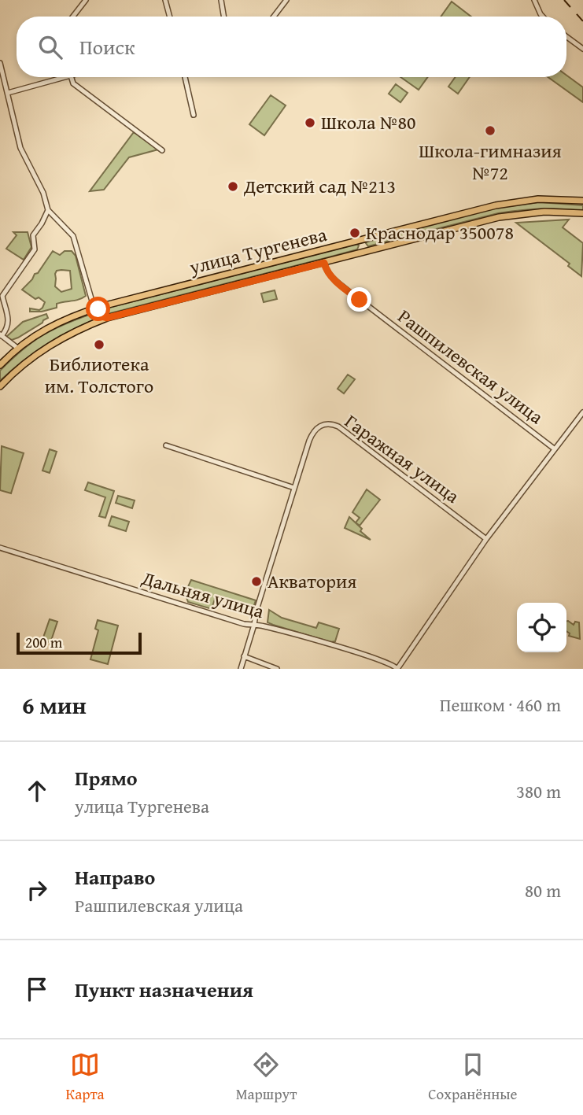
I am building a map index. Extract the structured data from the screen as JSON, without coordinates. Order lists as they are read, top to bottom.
{
  "streets": {
    "main road": ["улица Тургенева"],
    "street": ["Рашпилевская улица", "Гаражная улица", "Дальняя улица"]
  },
  "crossings": [
    ["улица Тургенева", "Рашпилевская улица"],
    ["Рашпилевская улица", "Гаражная улица"],
    ["Рашпилевская улица", "Дальняя улица"],
    ["Гаражная улица", "Дальняя улица"]
  ],
  "places": [
    "Школа №80",
    "Школа-гимназия №72",
    "Детский сад №213",
    "Краснодар 350078",
    "Библиотека им. Толстого",
    "Акватория"
  ],
  "scale_bar": "200 m",
  "page": {
    "search": "Поиск",
    "scale": "200 m",
    "heading": ["6 мин", "Пешком · 460 m"],
    "list": [
      ["Прямо", "улица Тургенева", "380 m"],
      ["Направо", "Рашпилевская улица", "80 m"],
      "Пункт назначения"
    ],
    "nav": ["Карта", "Маршрут", "Сохранённые"]
  }
}
